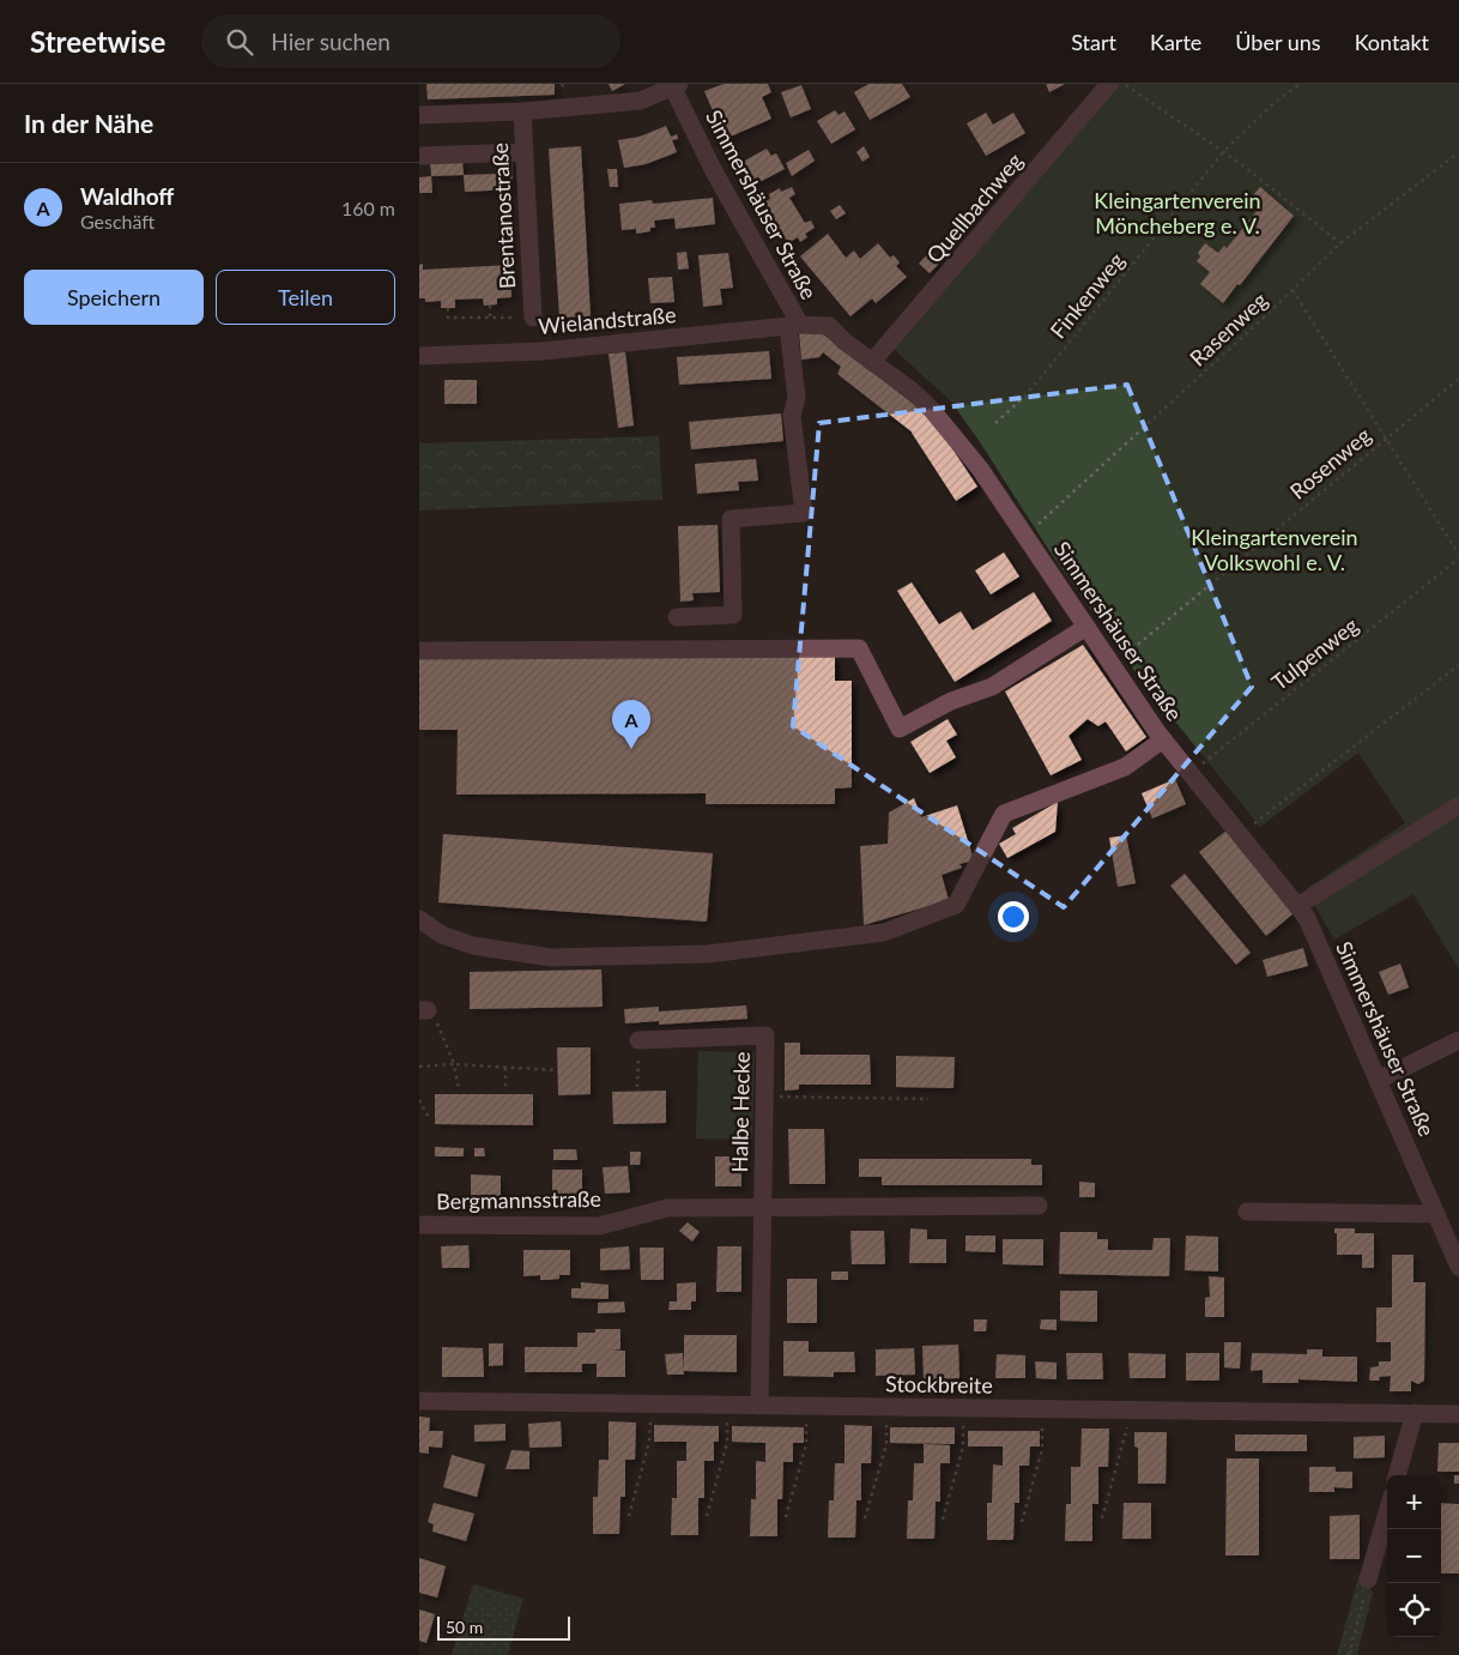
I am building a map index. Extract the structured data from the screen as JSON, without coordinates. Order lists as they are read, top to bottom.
{
  "streets": {
    "street": [
      "Simmershäuser Straße",
      "Quellbachweg",
      "Brentanostraße",
      "Wielandstraße",
      "Halbe Hecke",
      "Bergmannsstraße",
      "Stockbreite"
    ],
    "path": [
      "Finkenweg",
      "Rasenweg",
      "Rosenweg",
      "Tulpenweg"
    ]
  },
  "crossings": [
    ["Simmershäuser Straße", "Quellbachweg"],
    ["Simmershäuser Straße", "Brentanostraße"],
    ["Simmershäuser Straße", "Wielandstraße"],
    ["Simmershäuser Straße", "Rasenweg"],
    ["Simmershäuser Straße", "Rosenweg"],
    ["Simmershäuser Straße", "Tulpenweg"],
    ["Halbe Hecke", "Bergmannsstraße"],
    ["Halbe Hecke", "Stockbreite"]
  ],
  "parks": ["Kleingartenverein Möncheberg e. V.", "Kleingartenverein Volkswohl e. V."],
  "scale_bar": "50 m",
  "page": {
    "header": "Streetwise",
    "search": "Hier suchen",
    "nav": [
      "Start",
      "Karte",
      "Über uns",
      "Kontakt"
    ],
    "heading": "In der Nähe",
    "list": [
      {
        "mark": "A",
        "name": "Waldhoff",
        "note": "Geschäft",
        "value": "160 m"
      }
    ],
    "buttons": ["Speichern", "Teilen"],
    "pins": "A",
    "map_buttons": ["+", "−"],
    "scale": "50 m"
  }
}
